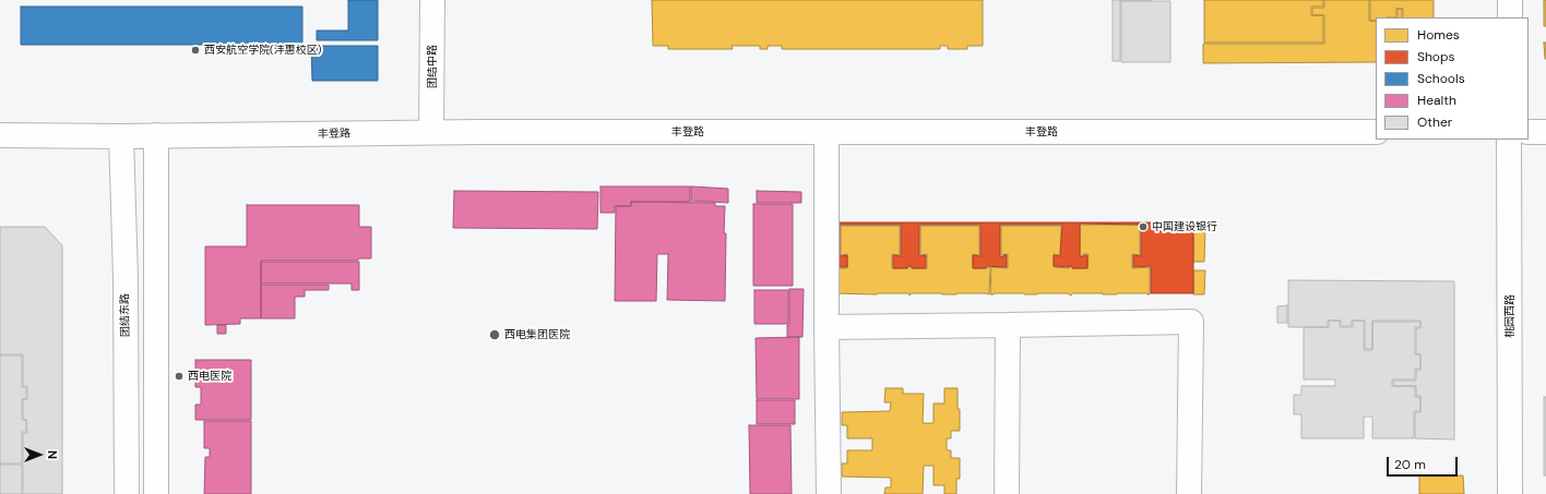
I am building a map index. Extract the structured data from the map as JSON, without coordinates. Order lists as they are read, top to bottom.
{
  "streets": {
    "street": [
      "团结中路",
      "丰登路",
      "团结东路",
      "桃园西路"
    ]
  },
  "crossings": [
    ["团结中路", "丰登路"],
    ["丰登路", "团结东路"]
  ],
  "places": [
    "西安航空学院(沣惠校区)",
    "中国建设银行",
    "西电集团医院",
    "西电医院"
  ],
  "legend": [
    "Homes",
    "Shops",
    "Schools",
    "Health",
    "Other"
  ],
  "scale_bar": "20 m",
  "north": "right"
}
